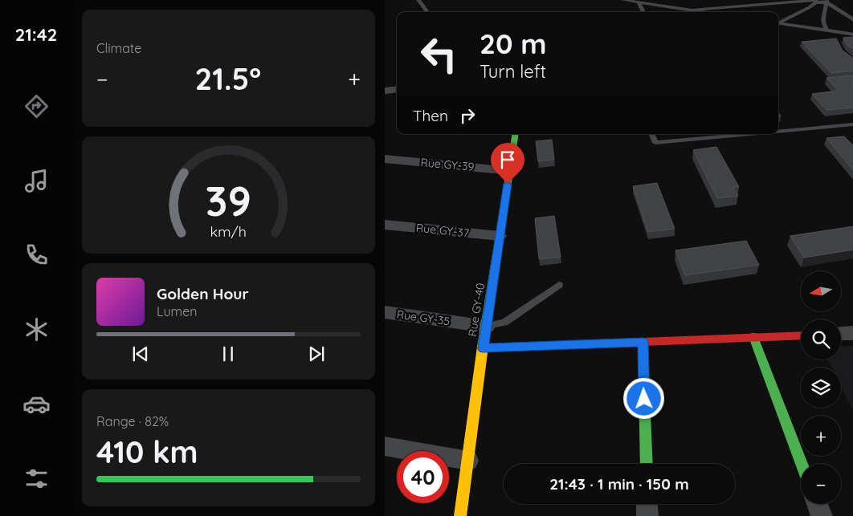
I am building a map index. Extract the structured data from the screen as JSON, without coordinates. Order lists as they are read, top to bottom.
{
  "streets": {
    "street": [
      "Rue GY-39",
      "Rue GY-37",
      "Rue GY-40",
      "Rue GY-35"
    ]
  },
  "crossings": [
    ["Rue GY-39", "Rue GY-40"],
    ["Rue GY-37", "Rue GY-40"],
    ["Rue GY-40", "Rue GY-35"]
  ],
  "north": "left",
  "page": {
    "tabs": "21:42",
    "tile": [
      "Climate",
      ["Range · 82%", "410 km"]
    ],
    "turn": ["20 m", "Turn left"],
    "heat": ["−", "21.5°", "+"],
    "then": "Then",
    "map_buttons": ["+", "−"],
    "song": ["Golden Hour", "Lumen"],
    "limit": "40",
    "trip": "21:43 · 1 min · 150 m",
    "gauge": ["39", "km/h"]
  }
}
